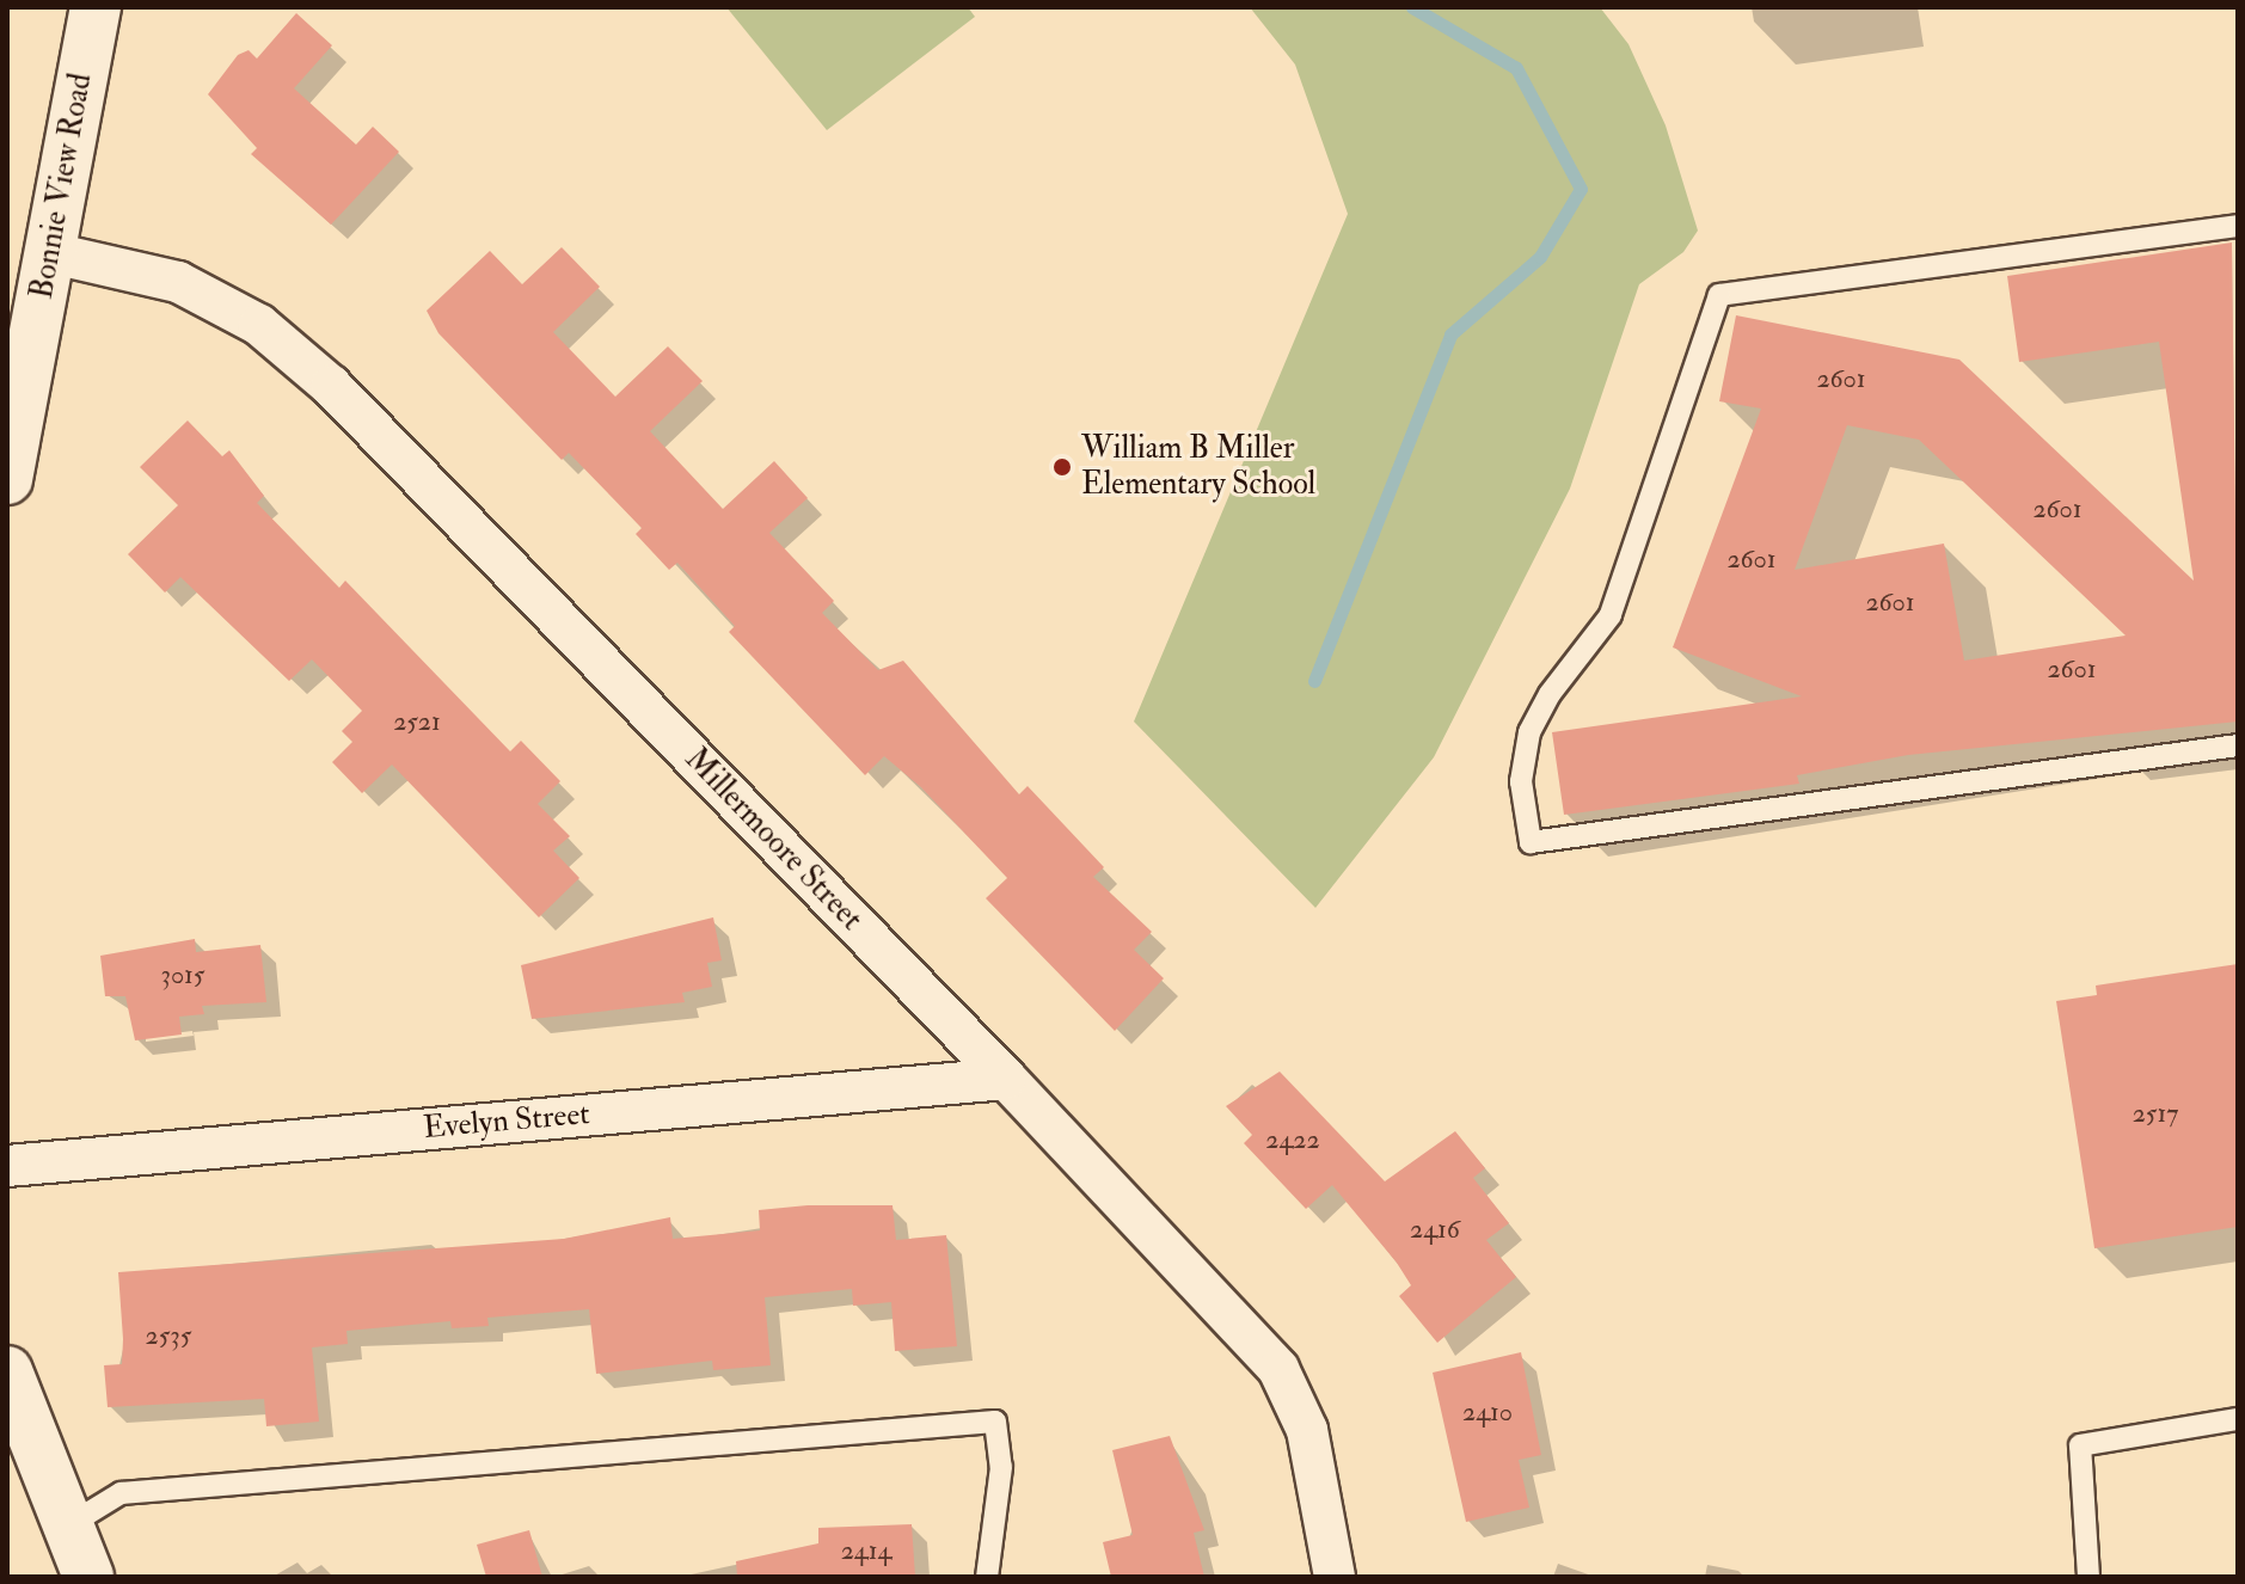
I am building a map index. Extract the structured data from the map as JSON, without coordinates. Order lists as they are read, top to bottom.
{
  "streets": {
    "street": ["Bonnie View Road", "Millermoore Street", "Evelyn Street"]
  },
  "crossings": [
    ["Bonnie View Road", "Millermoore Street"],
    ["Millermoore Street", "Evelyn Street"]
  ],
  "places": ["William B Miller Elementary School"],
  "house_numbers": [
    "2601",
    "2601",
    "2601",
    "2601",
    "2601",
    "2521",
    "3015",
    "2517",
    "2422",
    "2416",
    "2535",
    "2410",
    "2414"
  ]
}
